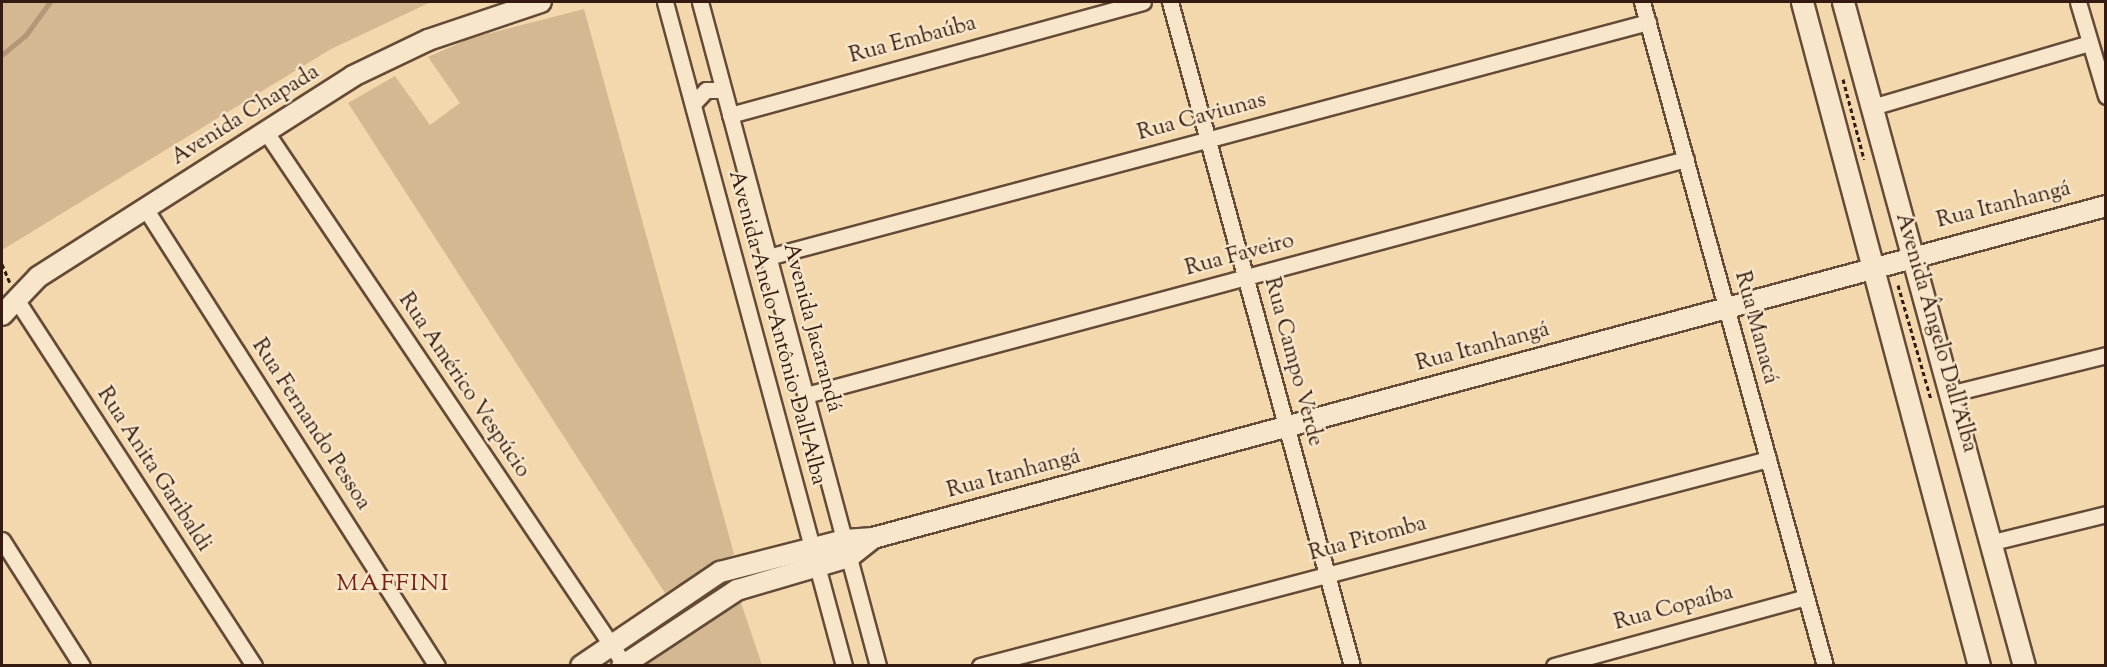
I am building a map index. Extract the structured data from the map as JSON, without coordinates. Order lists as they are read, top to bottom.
{
  "streets": {
    "main road": ["Avenida Ângelo Dall'Alba"],
    "street": [
      "Rua Embaúba",
      "Avenida Chapada",
      "Rua Caviunas",
      "Rua Itanhangá",
      "Rua Faveiro",
      "Avenida Anelo Antônio Dall Alba",
      "Avenida Jacarandá",
      "Rua Manacá",
      "Rua Campo Verde",
      "Rua Américo Vespúcio",
      "Rua Fernando Pessoa",
      "Rua Anita Garibaldi",
      "Rua Pitomba",
      "Rua Copaíba"
    ]
  },
  "crossings": [
    ["Rua Embaúba", "Avenida Jacarandá"],
    ["Avenida Chapada", "Rua Américo Vespúcio"],
    ["Avenida Chapada", "Rua Fernando Pessoa"],
    ["Avenida Chapada", "Rua Anita Garibaldi"],
    ["Rua Caviunas", "Avenida Jacarandá"],
    ["Rua Caviunas", "Rua Manacá"],
    ["Rua Caviunas", "Rua Campo Verde"],
    ["Rua Itanhangá", "Avenida Anelo Antônio Dall Alba"],
    ["Rua Itanhangá", "Avenida Jacarandá"],
    ["Rua Itanhangá", "Rua Manacá"],
    ["Rua Itanhangá", "Avenida Ângelo Dall'Alba"],
    ["Rua Itanhangá", "Rua Campo Verde"],
    ["Rua Itanhangá", "Rua Américo Vespúcio"],
    ["Rua Faveiro", "Avenida Jacarandá"],
    ["Rua Faveiro", "Rua Manacá"],
    ["Rua Faveiro", "Rua Campo Verde"],
    ["Rua Manacá", "Rua Pitomba"],
    ["Rua Manacá", "Rua Copaíba"],
    ["Rua Campo Verde", "Rua Pitomba"]
  ],
  "districts": ["MAFFINI"]
}
